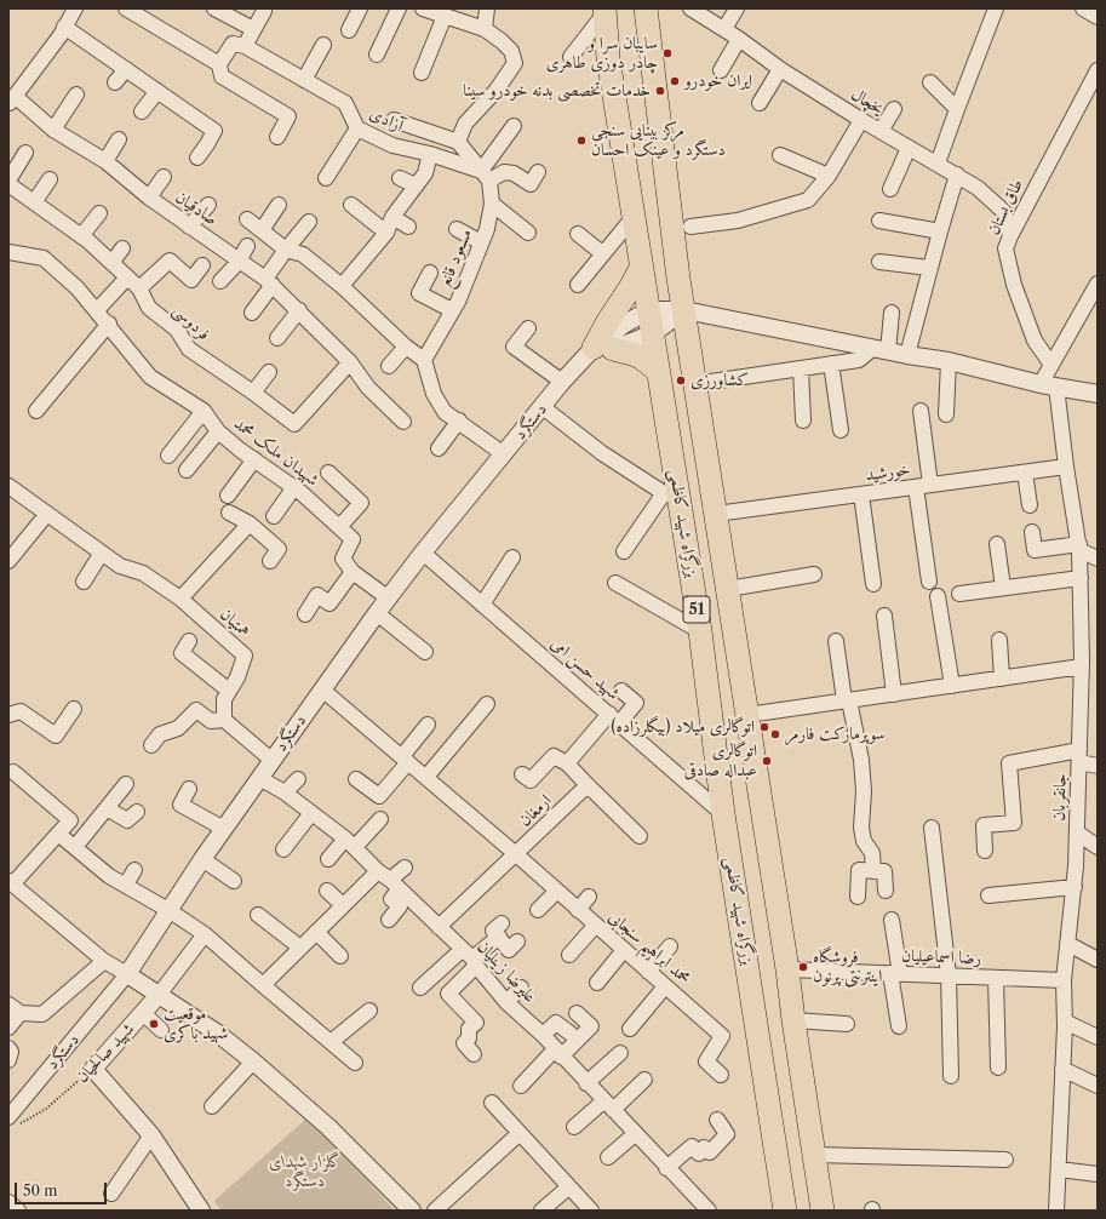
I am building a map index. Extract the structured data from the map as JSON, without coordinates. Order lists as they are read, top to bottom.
{
  "streets": {
    "highway": ["بزرگراه شهید کاظمی", "51"],
    "street": [
      "یخچال",
      "آزادی",
      "طاق بستان",
      "صادقیان",
      "مسعود قانع",
      "فردوسی",
      "دستگرد",
      "شهیدان ملک محمد",
      "خورشید",
      "همتیان",
      "شهید حسن امی",
      "جانقربان",
      "ارمغان",
      "محمد ابراهیم سنجابی",
      "رضا اسماعیلیان",
      "علیرضا زینلیان",
      "شهید صالحیان"
    ]
  },
  "crossings": [
    ["یخچال", "طاق بستان"],
    ["آزادی", "مسعود قانع"],
    ["صادقیان", "فردوسی"],
    ["دستگرد", "بزرگراه شهید کاظمی"],
    ["دستگرد", "شهید حسن امی"],
    ["دستگرد", "محمد ابراهیم سنجابی"],
    ["دستگرد", "علیرضا زینلیان"],
    ["دستگرد", "شهید صالحیان"],
    ["خورشید", "بزرگراه شهید کاظمی"],
    ["خورشید", "جانقربان"],
    ["بزرگراه شهید کاظمی", "شهید حسن امی"],
    ["بزرگراه شهید کاظمی", "رضا اسماعیلیان"],
    ["جانقربان", "رضا اسماعیلیان"],
    ["ارمغان", "محمد ابراهیم سنجابی"],
    ["ارمغان", "علیرضا زینلیان"]
  ],
  "parks": ["گلزار شهدای دستگرد"],
  "places": [
    "سایبان سرا و چادر دوزی طاهری",
    "ایران خودرو",
    "خدمات تخصصی بدنه خودرو سینا",
    "مرکز بینایی سنجی دستگرد و عینک احسان",
    "کشاورزی",
    "اتوگالری میلاد (بیگلرزاده)",
    "سوپرمارکت فارمر",
    "اتوگالری عبداله صادقی",
    "فروشگاه اینترنتی پرنون",
    "موقعیت شهید باکری"
  ],
  "scale_bar": "50 m"
}
